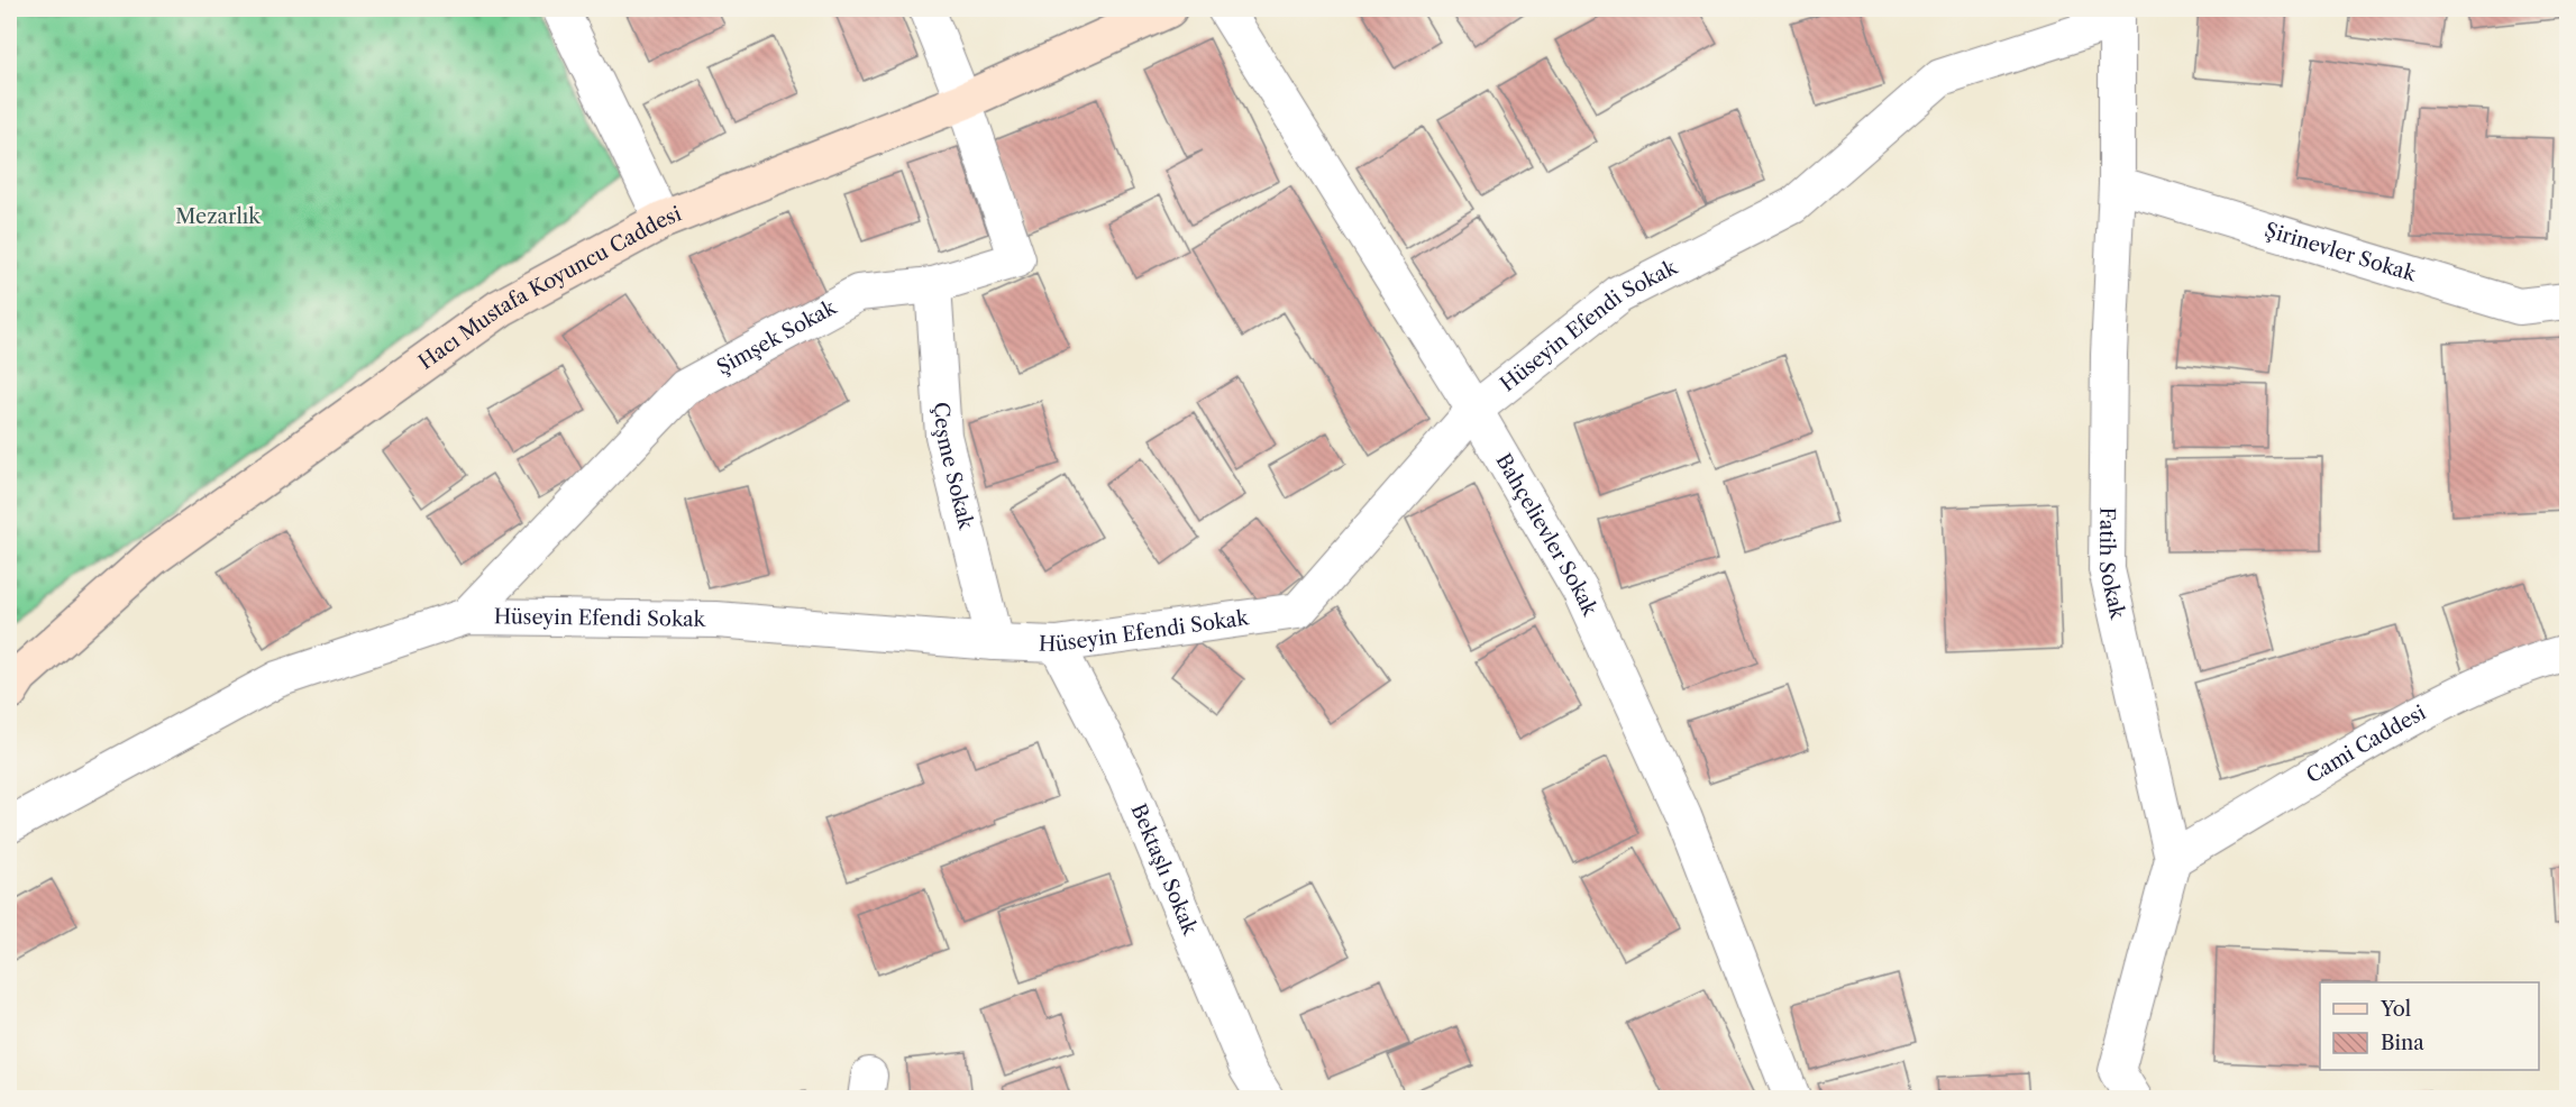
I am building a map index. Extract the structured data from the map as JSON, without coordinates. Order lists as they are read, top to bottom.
{
  "streets": {
    "street": [
      "Şirinevler Sokak",
      "Hacı Mustafa Koyuncu Caddesi",
      "Hüseyin Efendi Sokak",
      "Şimşek Sokak",
      "Çeşme Sokak",
      "Bahçelievler Sokak",
      "Fatih Sokak",
      "Cami Caddesi",
      "Bektaşlı Sokak"
    ]
  },
  "crossings": [
    ["Şirinevler Sokak", "Fatih Sokak"],
    ["Hacı Mustafa Koyuncu Caddesi", "Şimşek Sokak"],
    ["Hüseyin Efendi Sokak", "Şimşek Sokak"],
    ["Hüseyin Efendi Sokak", "Çeşme Sokak"],
    ["Hüseyin Efendi Sokak", "Bahçelievler Sokak"],
    ["Hüseyin Efendi Sokak", "Fatih Sokak"],
    ["Hüseyin Efendi Sokak", "Bektaşlı Sokak"],
    ["Şimşek Sokak", "Çeşme Sokak"],
    ["Fatih Sokak", "Cami Caddesi"]
  ],
  "parks": ["Mezarlık"],
  "legend": ["Yol", "Bina"]
}
